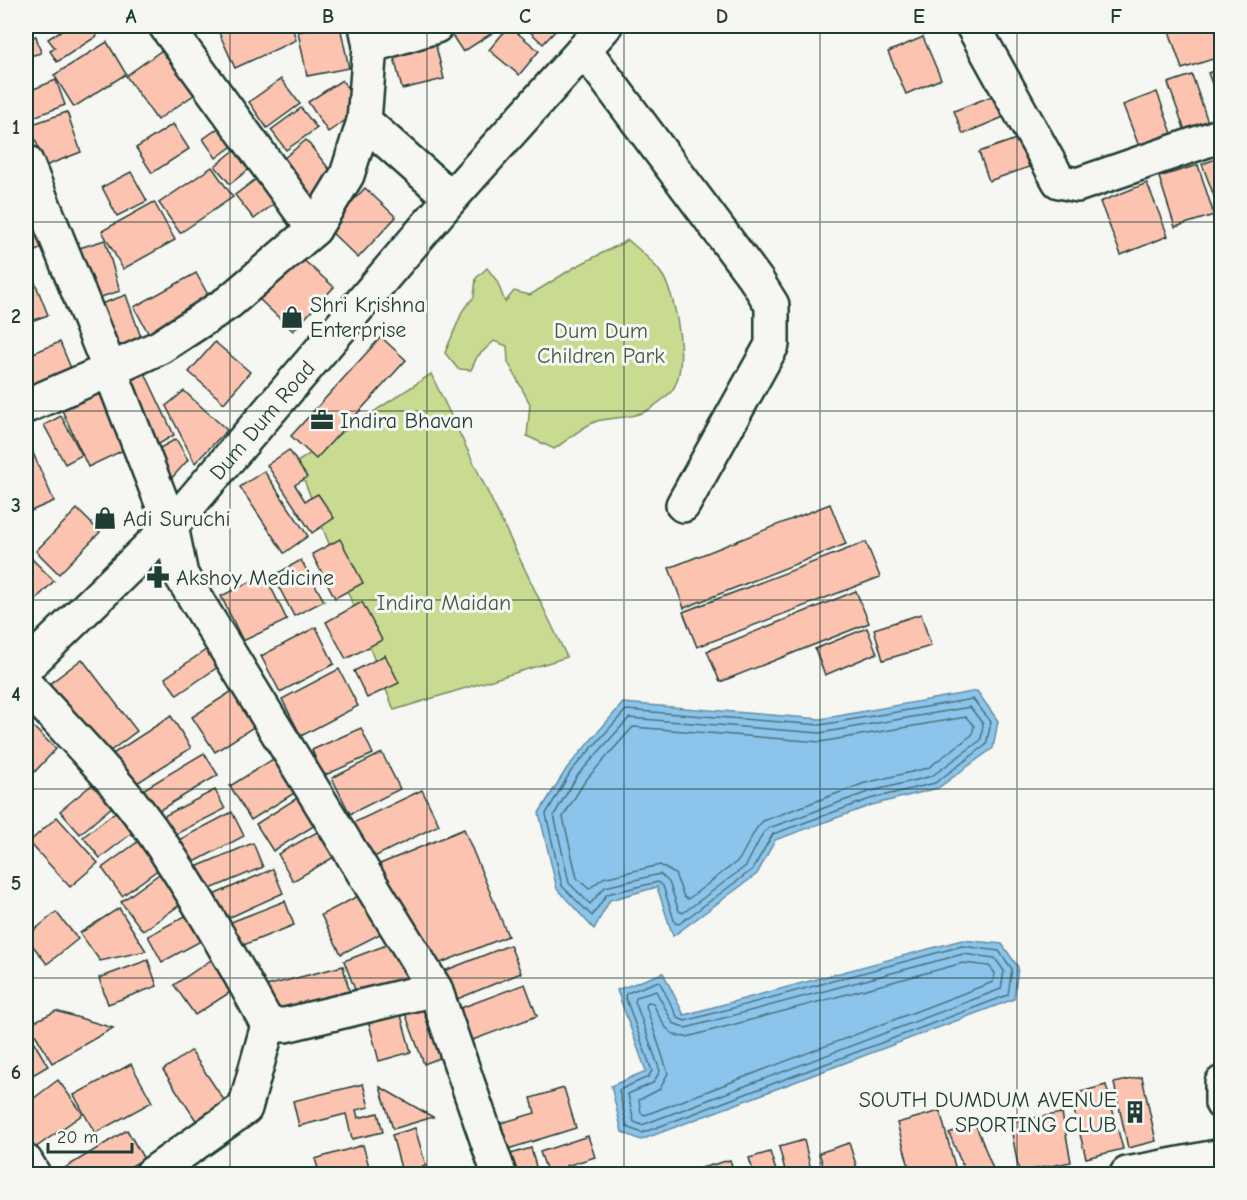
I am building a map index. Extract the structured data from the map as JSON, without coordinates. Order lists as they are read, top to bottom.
{
  "streets": {
    "street": ["Dum Dum Road"]
  },
  "parks": ["Dum Dum Children Park", "Indira Maidan"],
  "places": {
    "shop": ["Shri Krishna Enterprise", "Adi Suruchi"],
    "office": ["Indira Bhavan"],
    "pharmacy": ["Akshoy Medicine"],
    "building": ["SOUTH DUMDUM AVENUE SPORTING CLUB"]
  },
  "scale_bar": "20 m",
  "grid": {
    "columns": [
      "A",
      "B",
      "C",
      "D",
      "E",
      "F"
    ],
    "rows": [
      "1",
      "2",
      "3",
      "4",
      "5",
      "6"
    ]
  }
}
